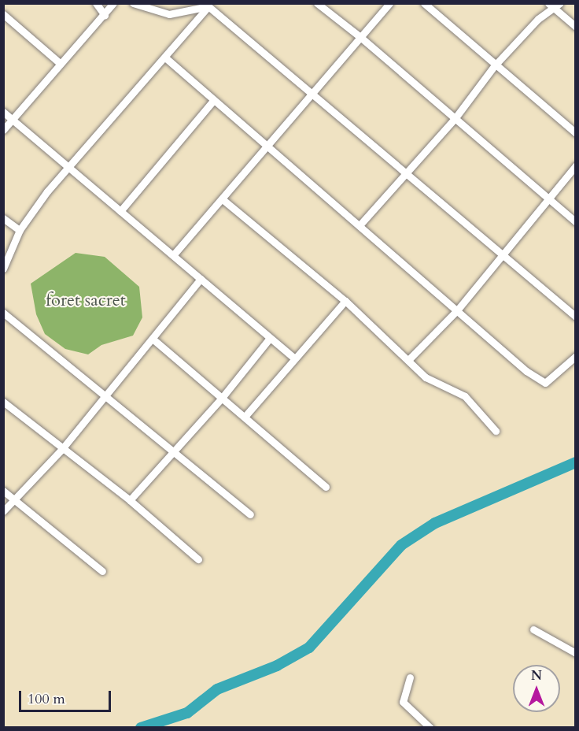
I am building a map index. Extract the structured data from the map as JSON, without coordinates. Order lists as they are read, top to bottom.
{
  "parks": ["foret sacret"],
  "scale_bar": "100 m",
  "north": "top"
}
